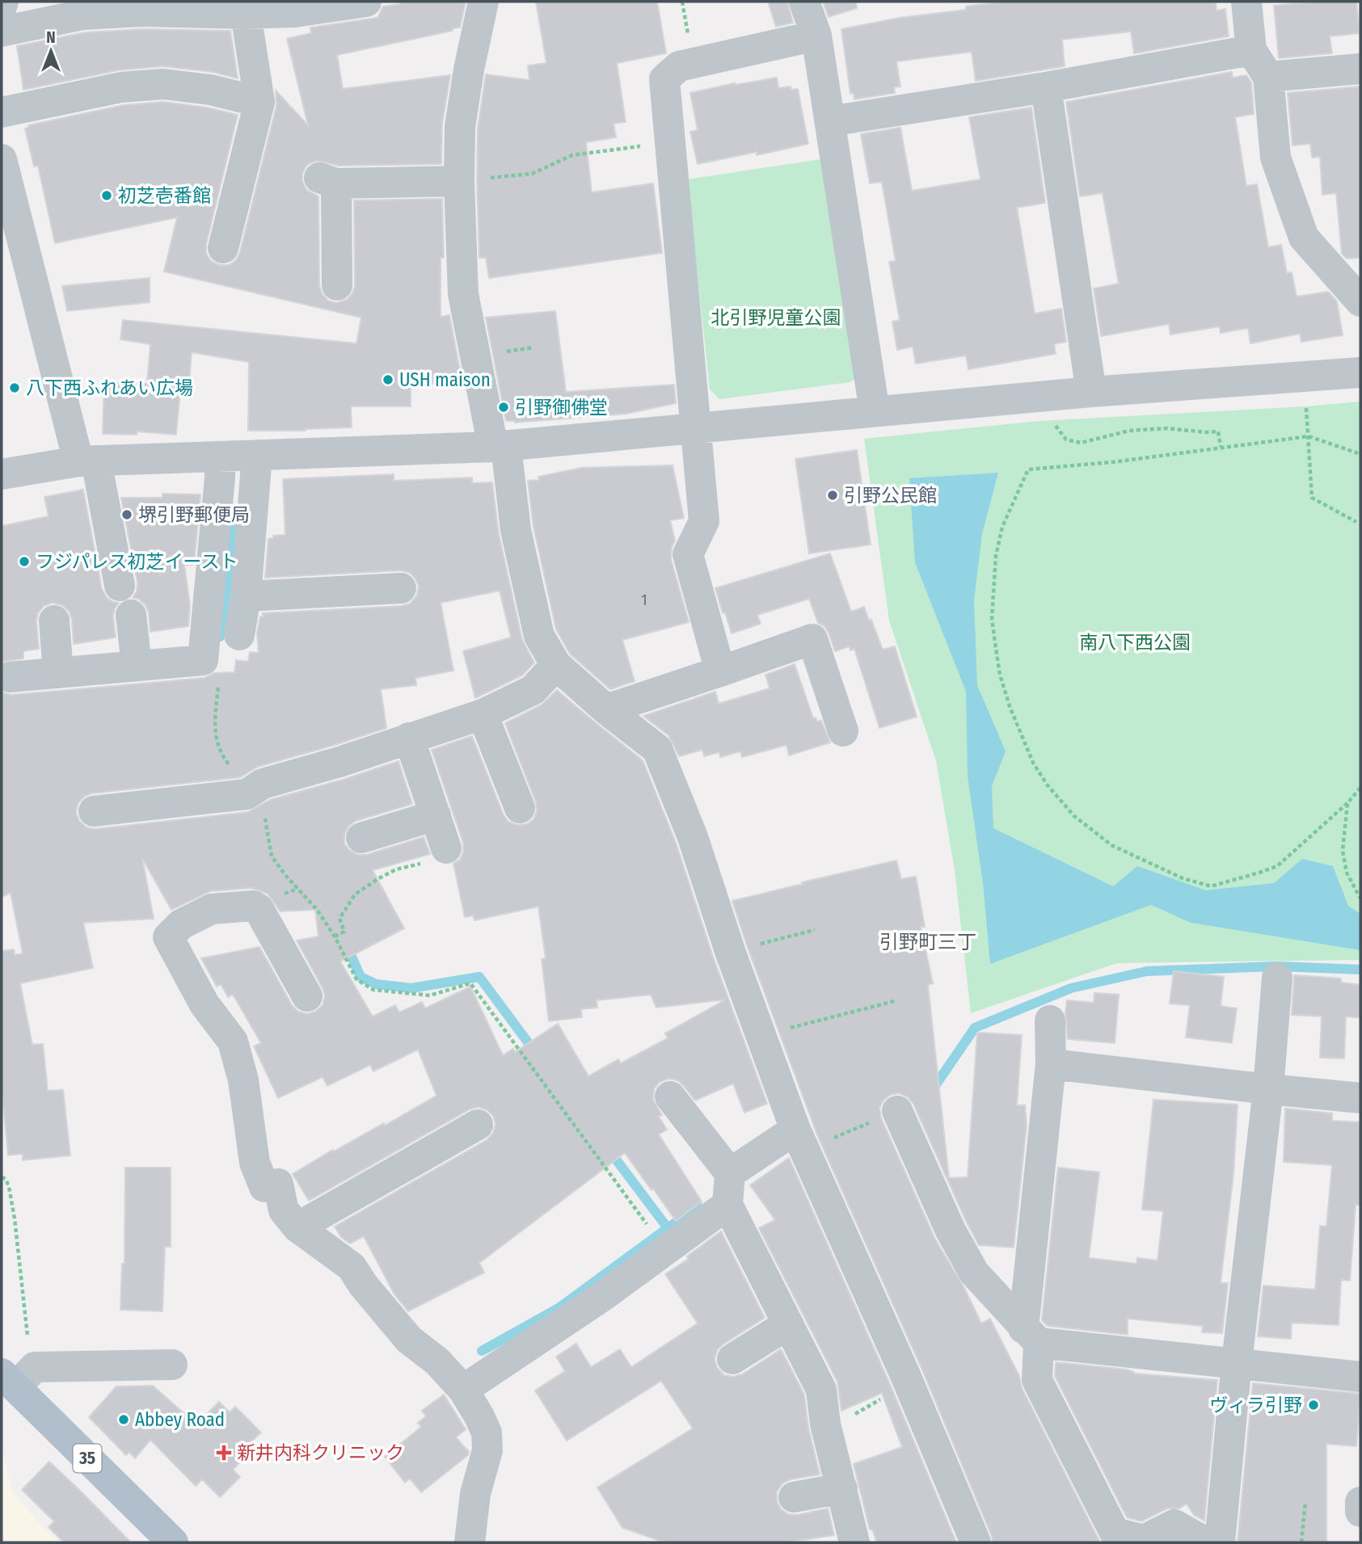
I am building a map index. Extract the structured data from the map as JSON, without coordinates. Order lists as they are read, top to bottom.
{
  "streets": {
    "main road": ["35"]
  },
  "districts": ["引野町三丁"],
  "parks": ["北引野児童公園", "南八下西公園"],
  "places": {
    "other": [
      "初芝壱番館",
      "USH maison",
      "八下西ふれあい広場",
      "引野御佛堂",
      "引野公民館",
      "堺引野郵便局",
      "フジパレス初芝イースト",
      "ヴィラ引野",
      "Abbey Road"
    ],
    "health": ["新井内科クリニック"]
  },
  "house_numbers": ["1"],
  "north": "top"
}
